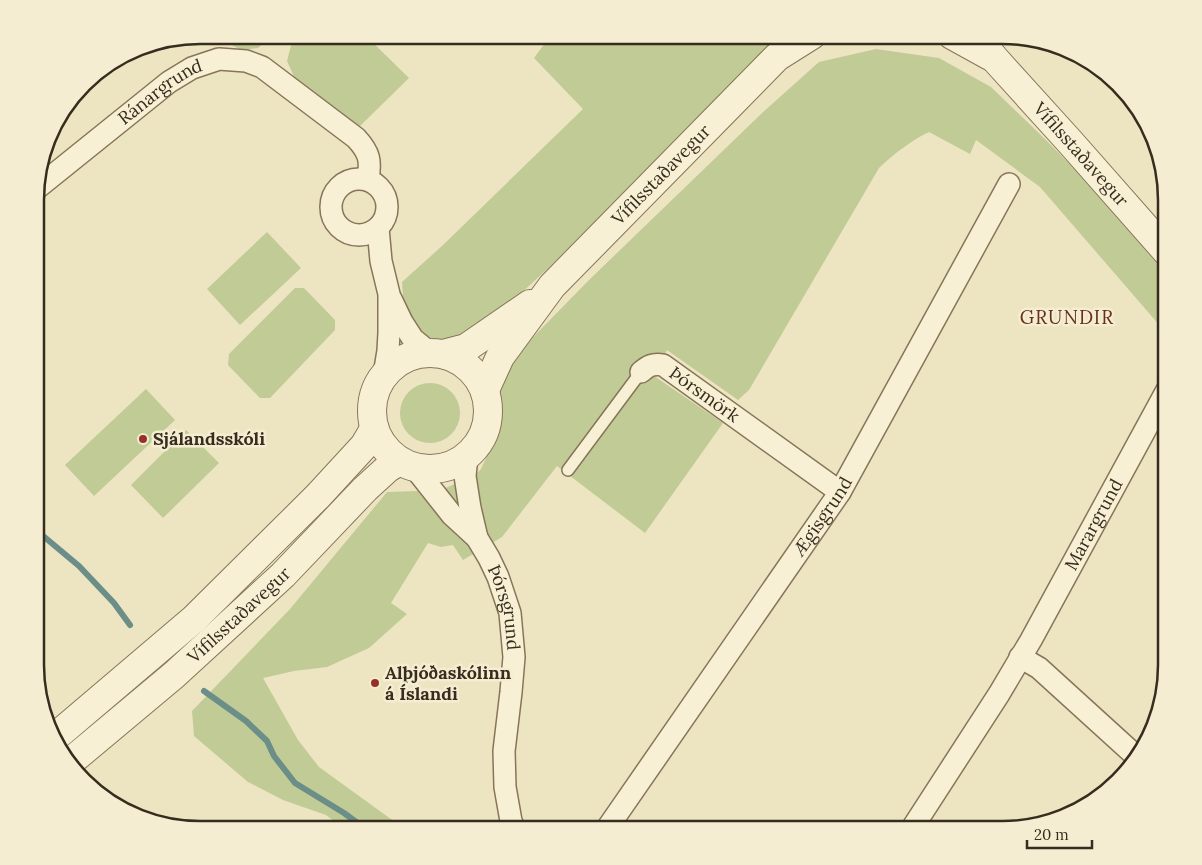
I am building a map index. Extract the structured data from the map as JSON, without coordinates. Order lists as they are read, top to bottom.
{
  "streets": {
    "street": [
      "Ránargrund",
      "Vífilsstaðavegur",
      "Þórsmörk",
      "Ægisgrund",
      "Marargrund",
      "Þórsgrund"
    ]
  },
  "crossings": [
    ["Vífilsstaðavegur", "Þórsgrund"],
    ["Þórsmörk", "Ægisgrund"]
  ],
  "districts": ["GRUNDIR"],
  "places": ["Sjálandsskóli", "Alþjóðaskólinn á Íslandi"],
  "scale_bar": "20 m"
}
